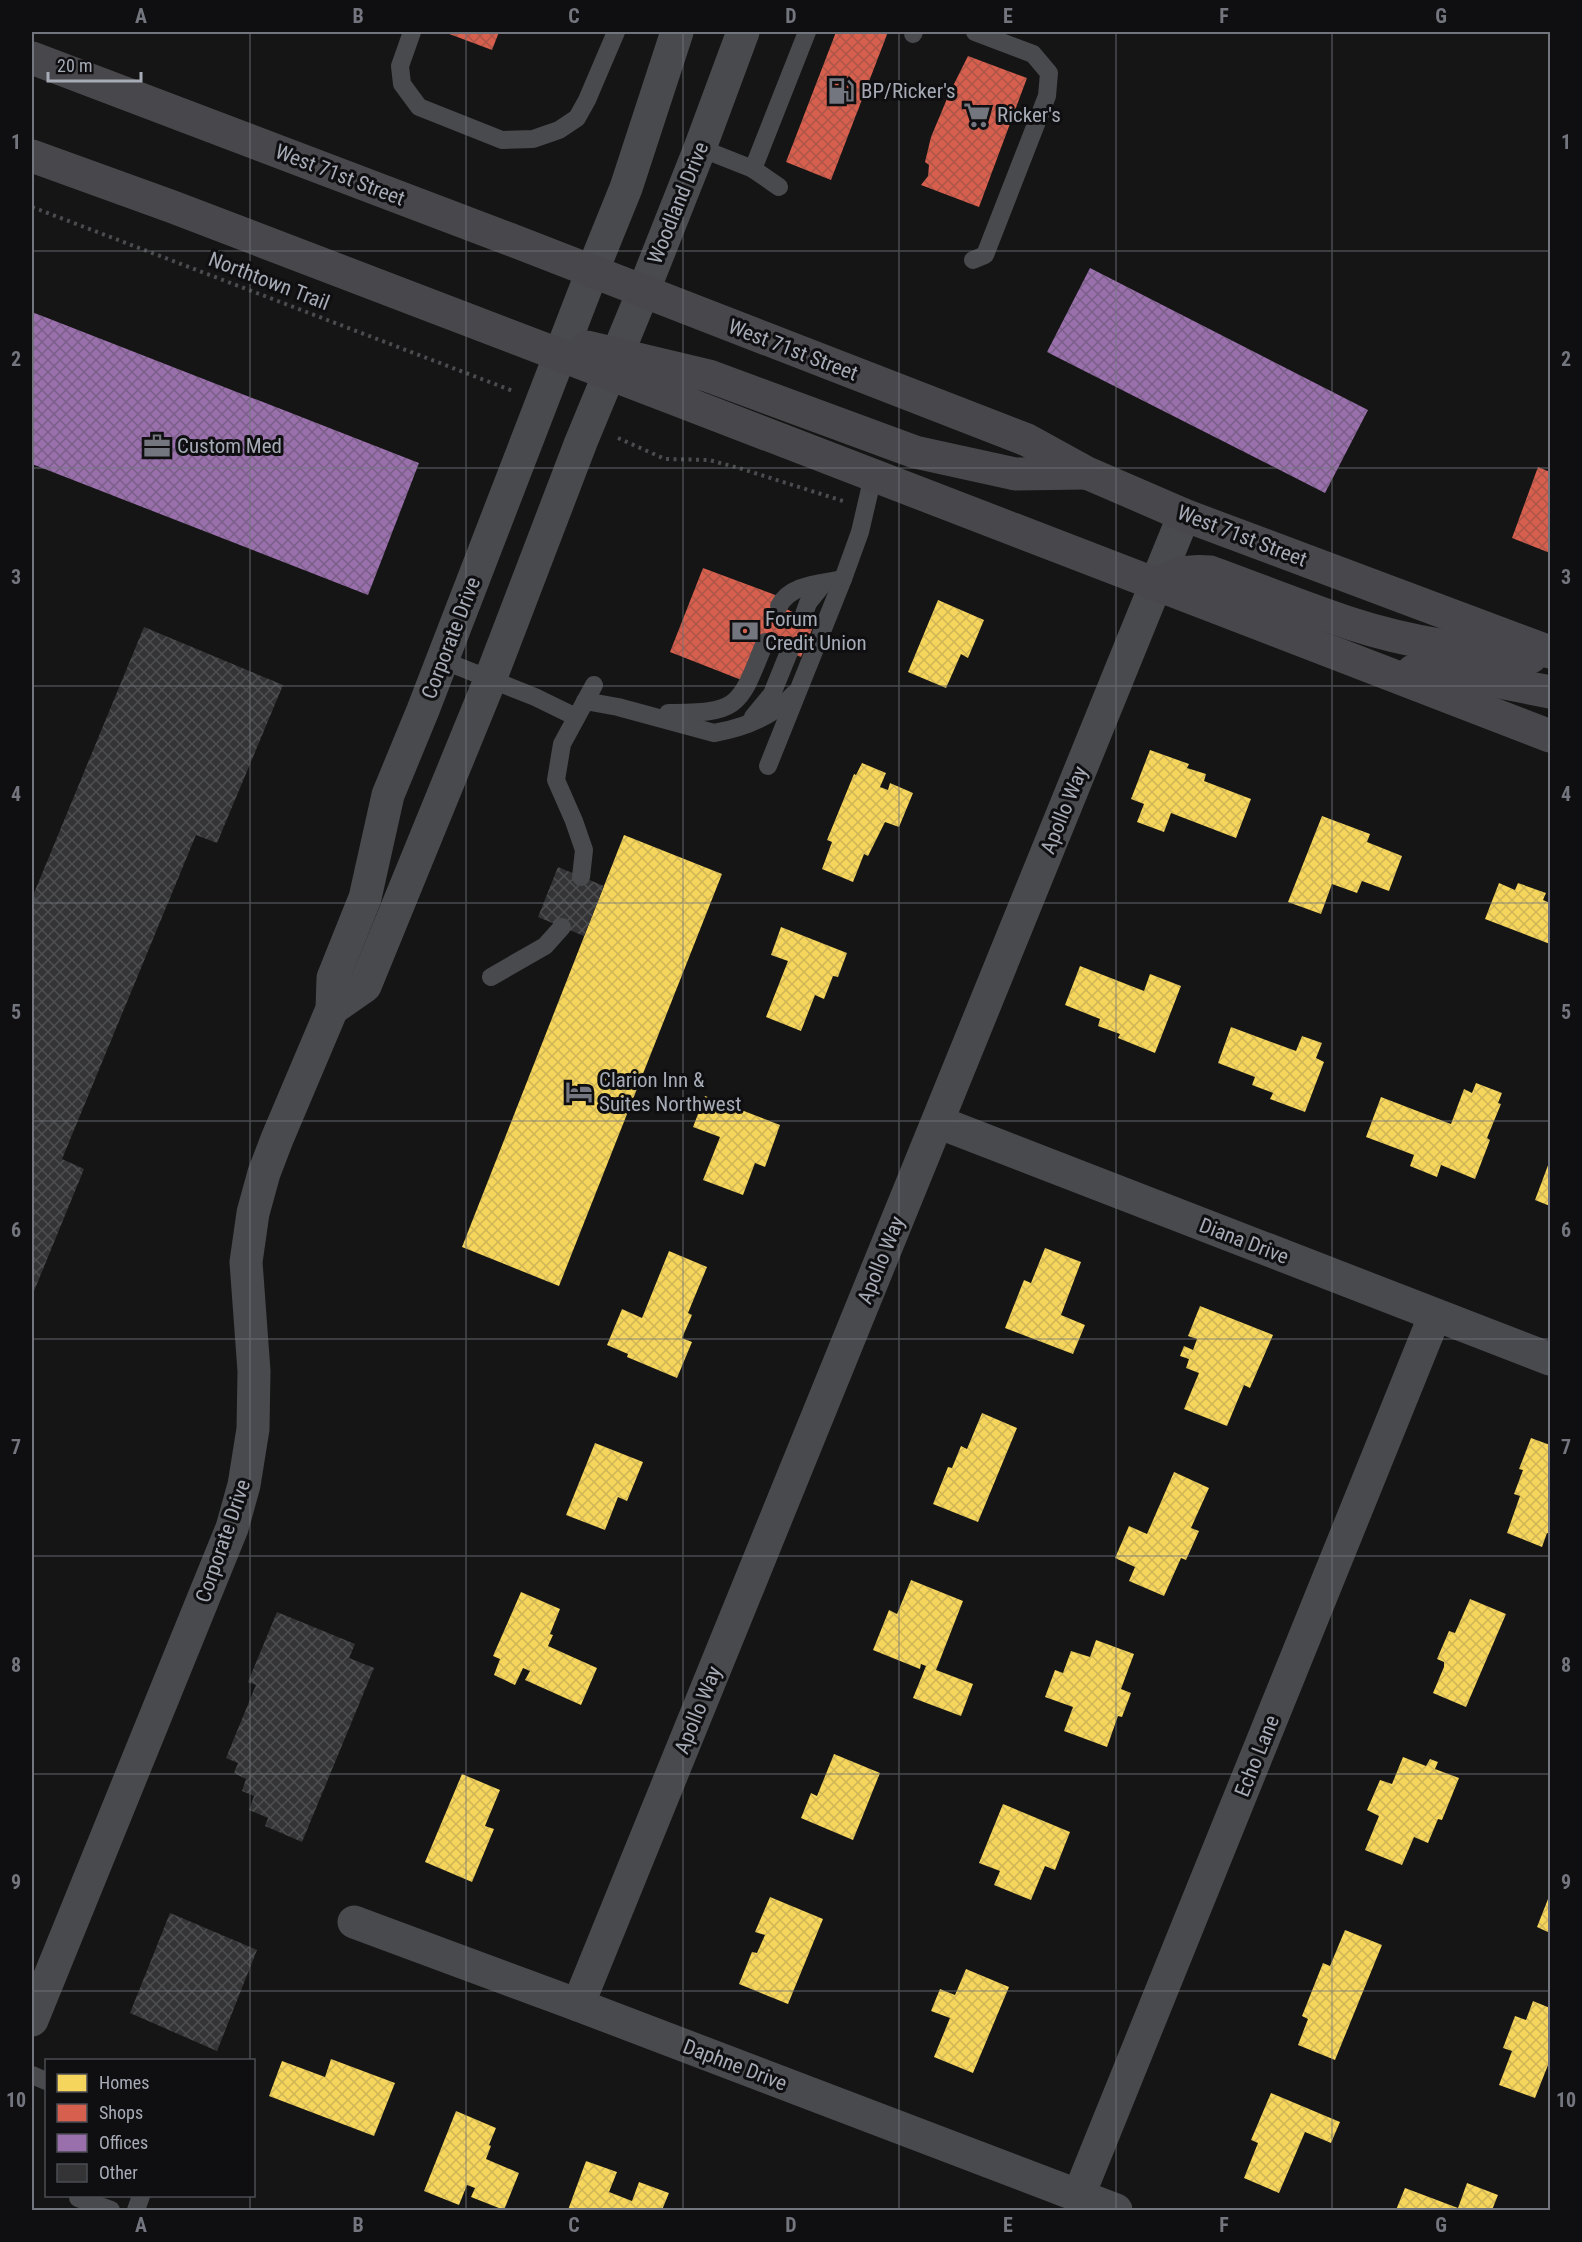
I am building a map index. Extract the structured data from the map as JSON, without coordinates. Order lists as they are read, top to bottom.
{
  "streets": {
    "main road": ["West 71st Street"],
    "street": [
      "Woodland Drive",
      "Corporate Drive",
      "Apollo Way",
      "Diana Drive",
      "Echo Lane",
      "Daphne Drive"
    ],
    "path": ["Northtown Trail"]
  },
  "crossings": [
    ["West 71st Street", "Woodland Drive"],
    ["West 71st Street", "Corporate Drive"],
    ["West 71st Street", "Apollo Way"],
    ["Apollo Way", "Diana Drive"],
    ["Apollo Way", "Daphne Drive"],
    ["Diana Drive", "Echo Lane"],
    ["Echo Lane", "Daphne Drive"]
  ],
  "places": {
    "fuel station": ["BP/Ricker's"],
    "supermarket": ["Ricker's"],
    "office": ["Custom Med"],
    "bank": ["Forum Credit Union"],
    "hotel": ["Clarion Inn & Suites Northwest"]
  },
  "legend": [
    "Homes",
    "Shops",
    "Offices",
    "Other"
  ],
  "scale_bar": "20 m",
  "grid": {
    "columns": [
      "A",
      "B",
      "C",
      "D",
      "E",
      "F",
      "G"
    ],
    "rows": [
      "1",
      "2",
      "3",
      "4",
      "5",
      "6",
      "7",
      "8",
      "9",
      "10"
    ]
  }
}
